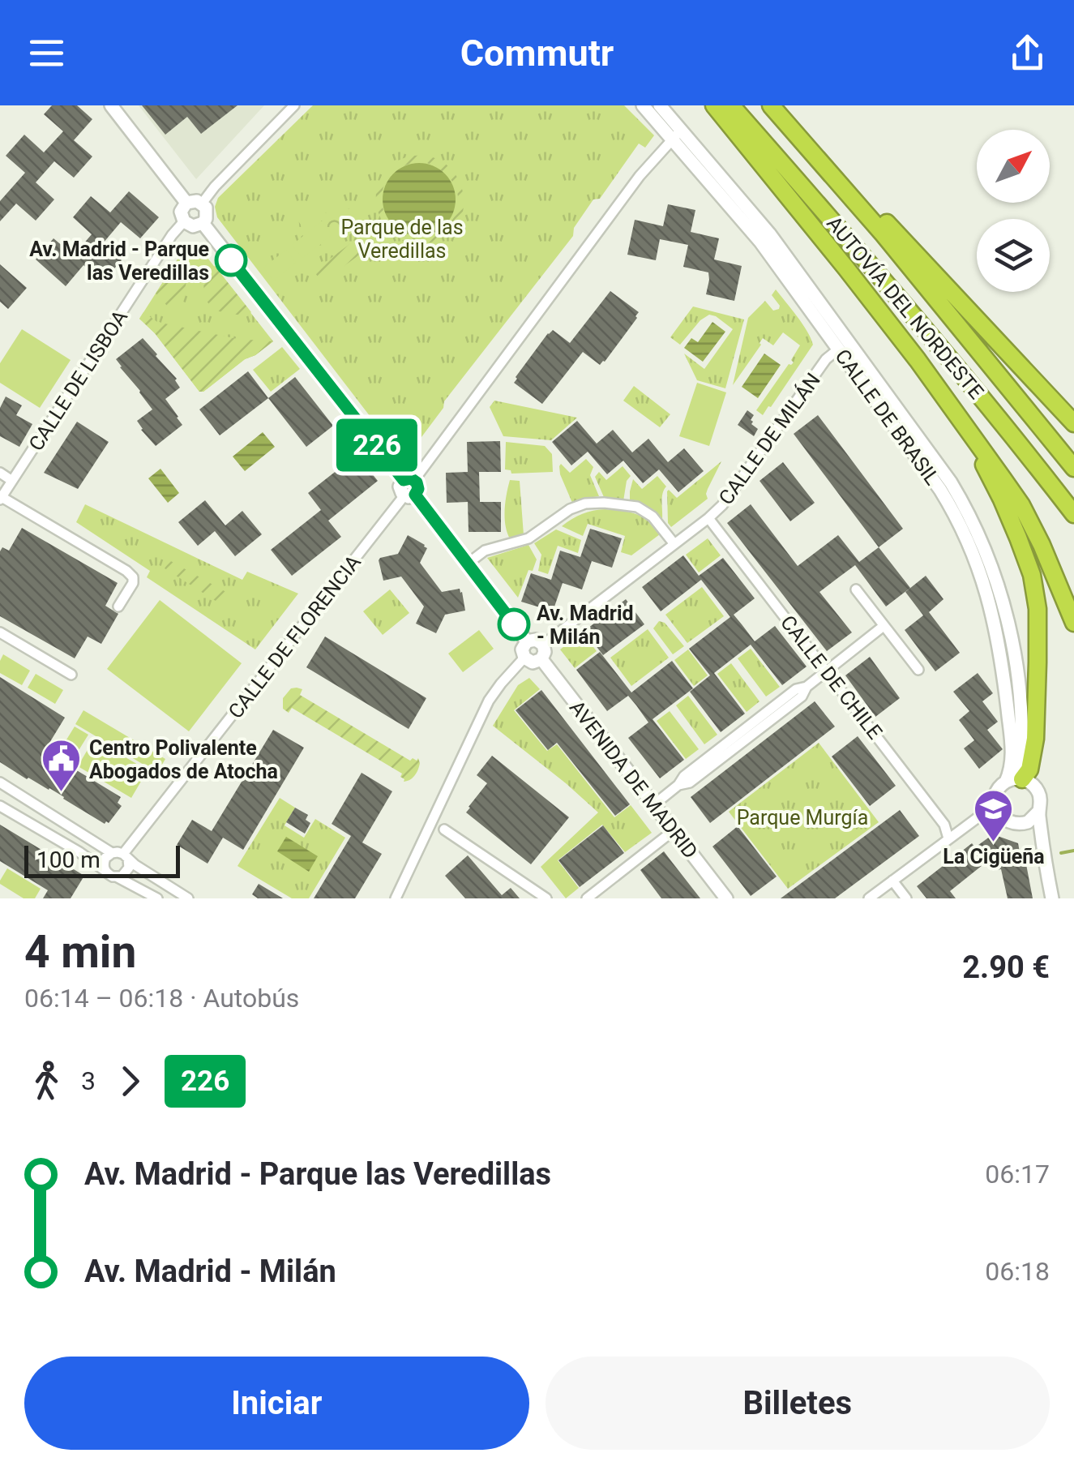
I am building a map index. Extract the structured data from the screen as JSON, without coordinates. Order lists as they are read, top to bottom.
{
  "streets": {
    "highway": ["AUTOVÍA DEL NORDESTE"],
    "street": [
      "CALLE DE LISBOA",
      "CALLE DE BRASIL",
      "CALLE DE MILÁN",
      "CALLE DE FLORENCIA",
      "CALLE DE CHILE",
      "AVENIDA DE MADRID"
    ]
  },
  "crossings": [
    ["CALLE DE BRASIL", "CALLE DE MILÁN"],
    ["CALLE DE MILÁN", "CALLE DE CHILE"],
    ["CALLE DE MILÁN", "AVENIDA DE MADRID"]
  ],
  "parks": ["Parque de las Veredillas", "Parque Murgía"],
  "places": {
    "other": ["Av. Madrid - Parque las Veredillas", "Av. Madrid - Milán"],
    "public building": ["Centro Polivalente Abogados de Atocha"],
    "school or university": ["La Cigüeña"]
  },
  "lines": ["bus line 226"],
  "scale_bar": "100 m",
  "north": "top right",
  "page": {
    "header": "Commutr",
    "on_map": "226",
    "scale": "100 m",
    "heading": ["4 min", "06:14 – 06:18 · Autobús", "2.90 €"],
    "legs": ["3", "226"],
    "list": [
      {
        "name": "Av. Madrid - Parque las Veredillas",
        "value": "06:17"
      },
      {
        "name": "Av. Madrid - Milán",
        "value": "06:18"
      }
    ],
    "buttons": ["Iniciar", "Billetes"]
  }
}
